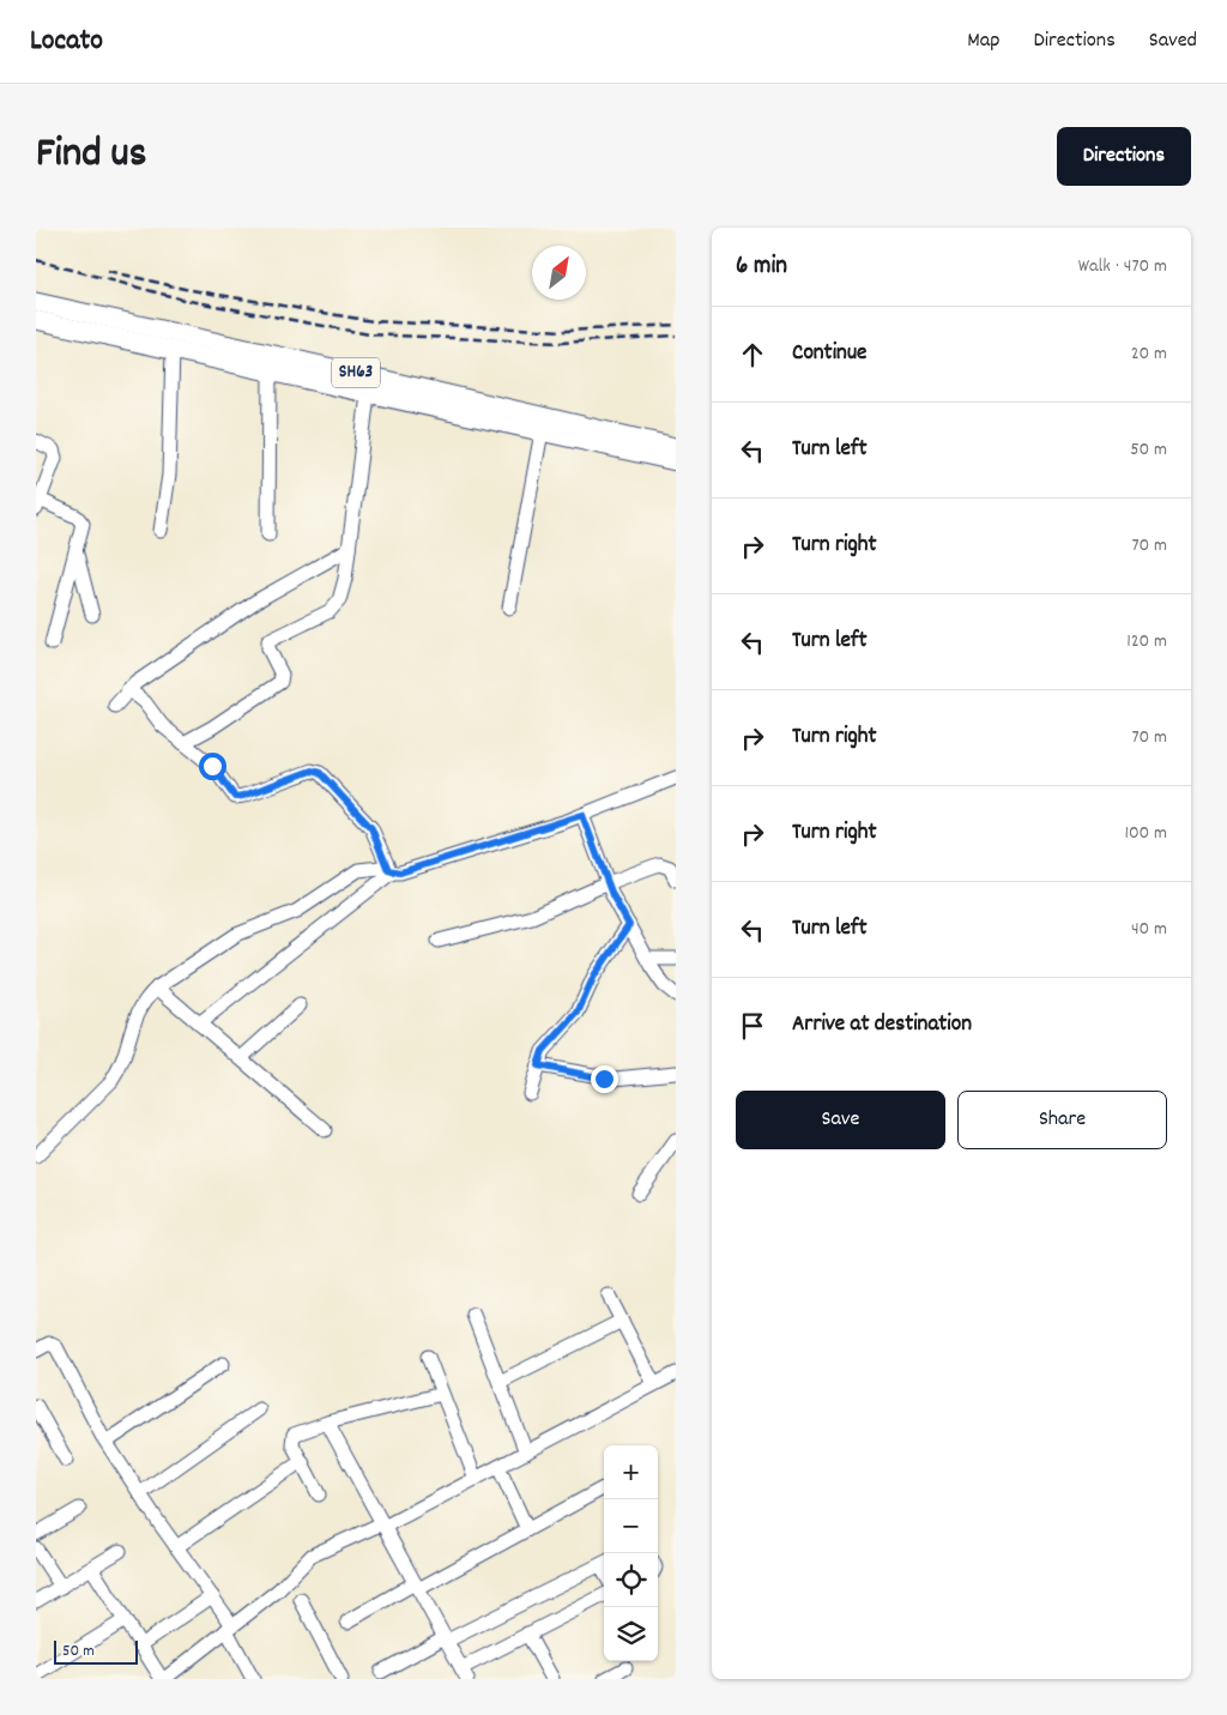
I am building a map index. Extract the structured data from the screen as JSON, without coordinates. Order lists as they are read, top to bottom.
{
  "streets": {
    "main road": ["SH63"]
  },
  "scale_bar": "50 m",
  "north": "top right",
  "page": {
    "header": "Locato",
    "nav": ["Map", "Directions", "Saved"],
    "title": "Find us",
    "buttons": [
      "Directions",
      ["Save", "Share"]
    ],
    "heading": ["6 min", "Walk · 470 m"],
    "list": [
      ["Continue", "20 m"],
      ["Turn left", "50 m"],
      ["Turn right", "70 m"],
      ["Turn left", "120 m"],
      ["Turn right", "70 m"],
      ["Turn right", "100 m"],
      ["Turn left", "40 m"],
      "Arrive at destination"
    ],
    "map_buttons": ["+", "−"],
    "scale": "50 m"
  }
}
